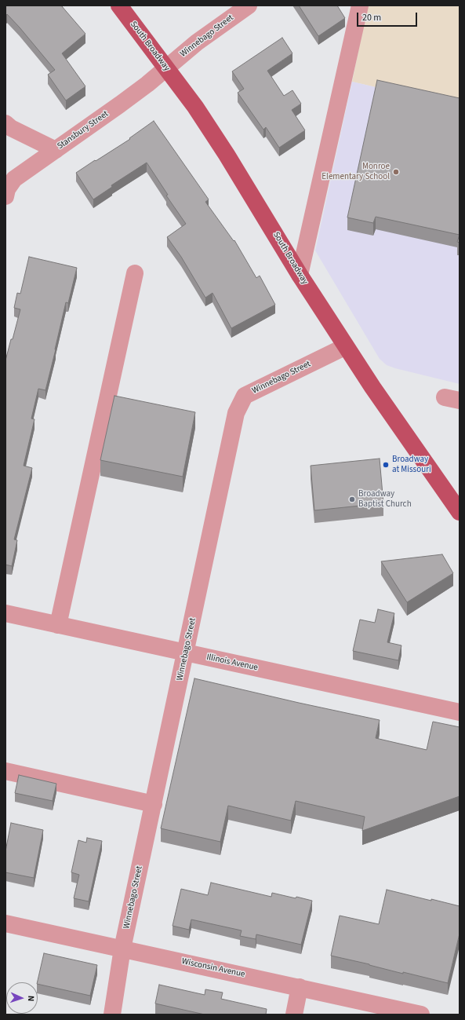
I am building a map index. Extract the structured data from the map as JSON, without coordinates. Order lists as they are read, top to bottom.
{
  "streets": {
    "main road": ["South Broadway"],
    "street": [
      "Winnebago Street",
      "Stansbury Street",
      "Illinois Avenue",
      "Wisconsin Avenue"
    ]
  },
  "crossings": [
    ["Winnebago Street", "South Broadway"],
    ["Winnebago Street", "Stansbury Street"],
    ["Winnebago Street", "Illinois Avenue"],
    ["Winnebago Street", "Wisconsin Avenue"],
    ["South Broadway", "Stansbury Street"]
  ],
  "places": ["Monroe Elementary School", "Broadway at Missouri", "Broadway Baptist Church"],
  "scale_bar": "20 m",
  "north": "right"
}
